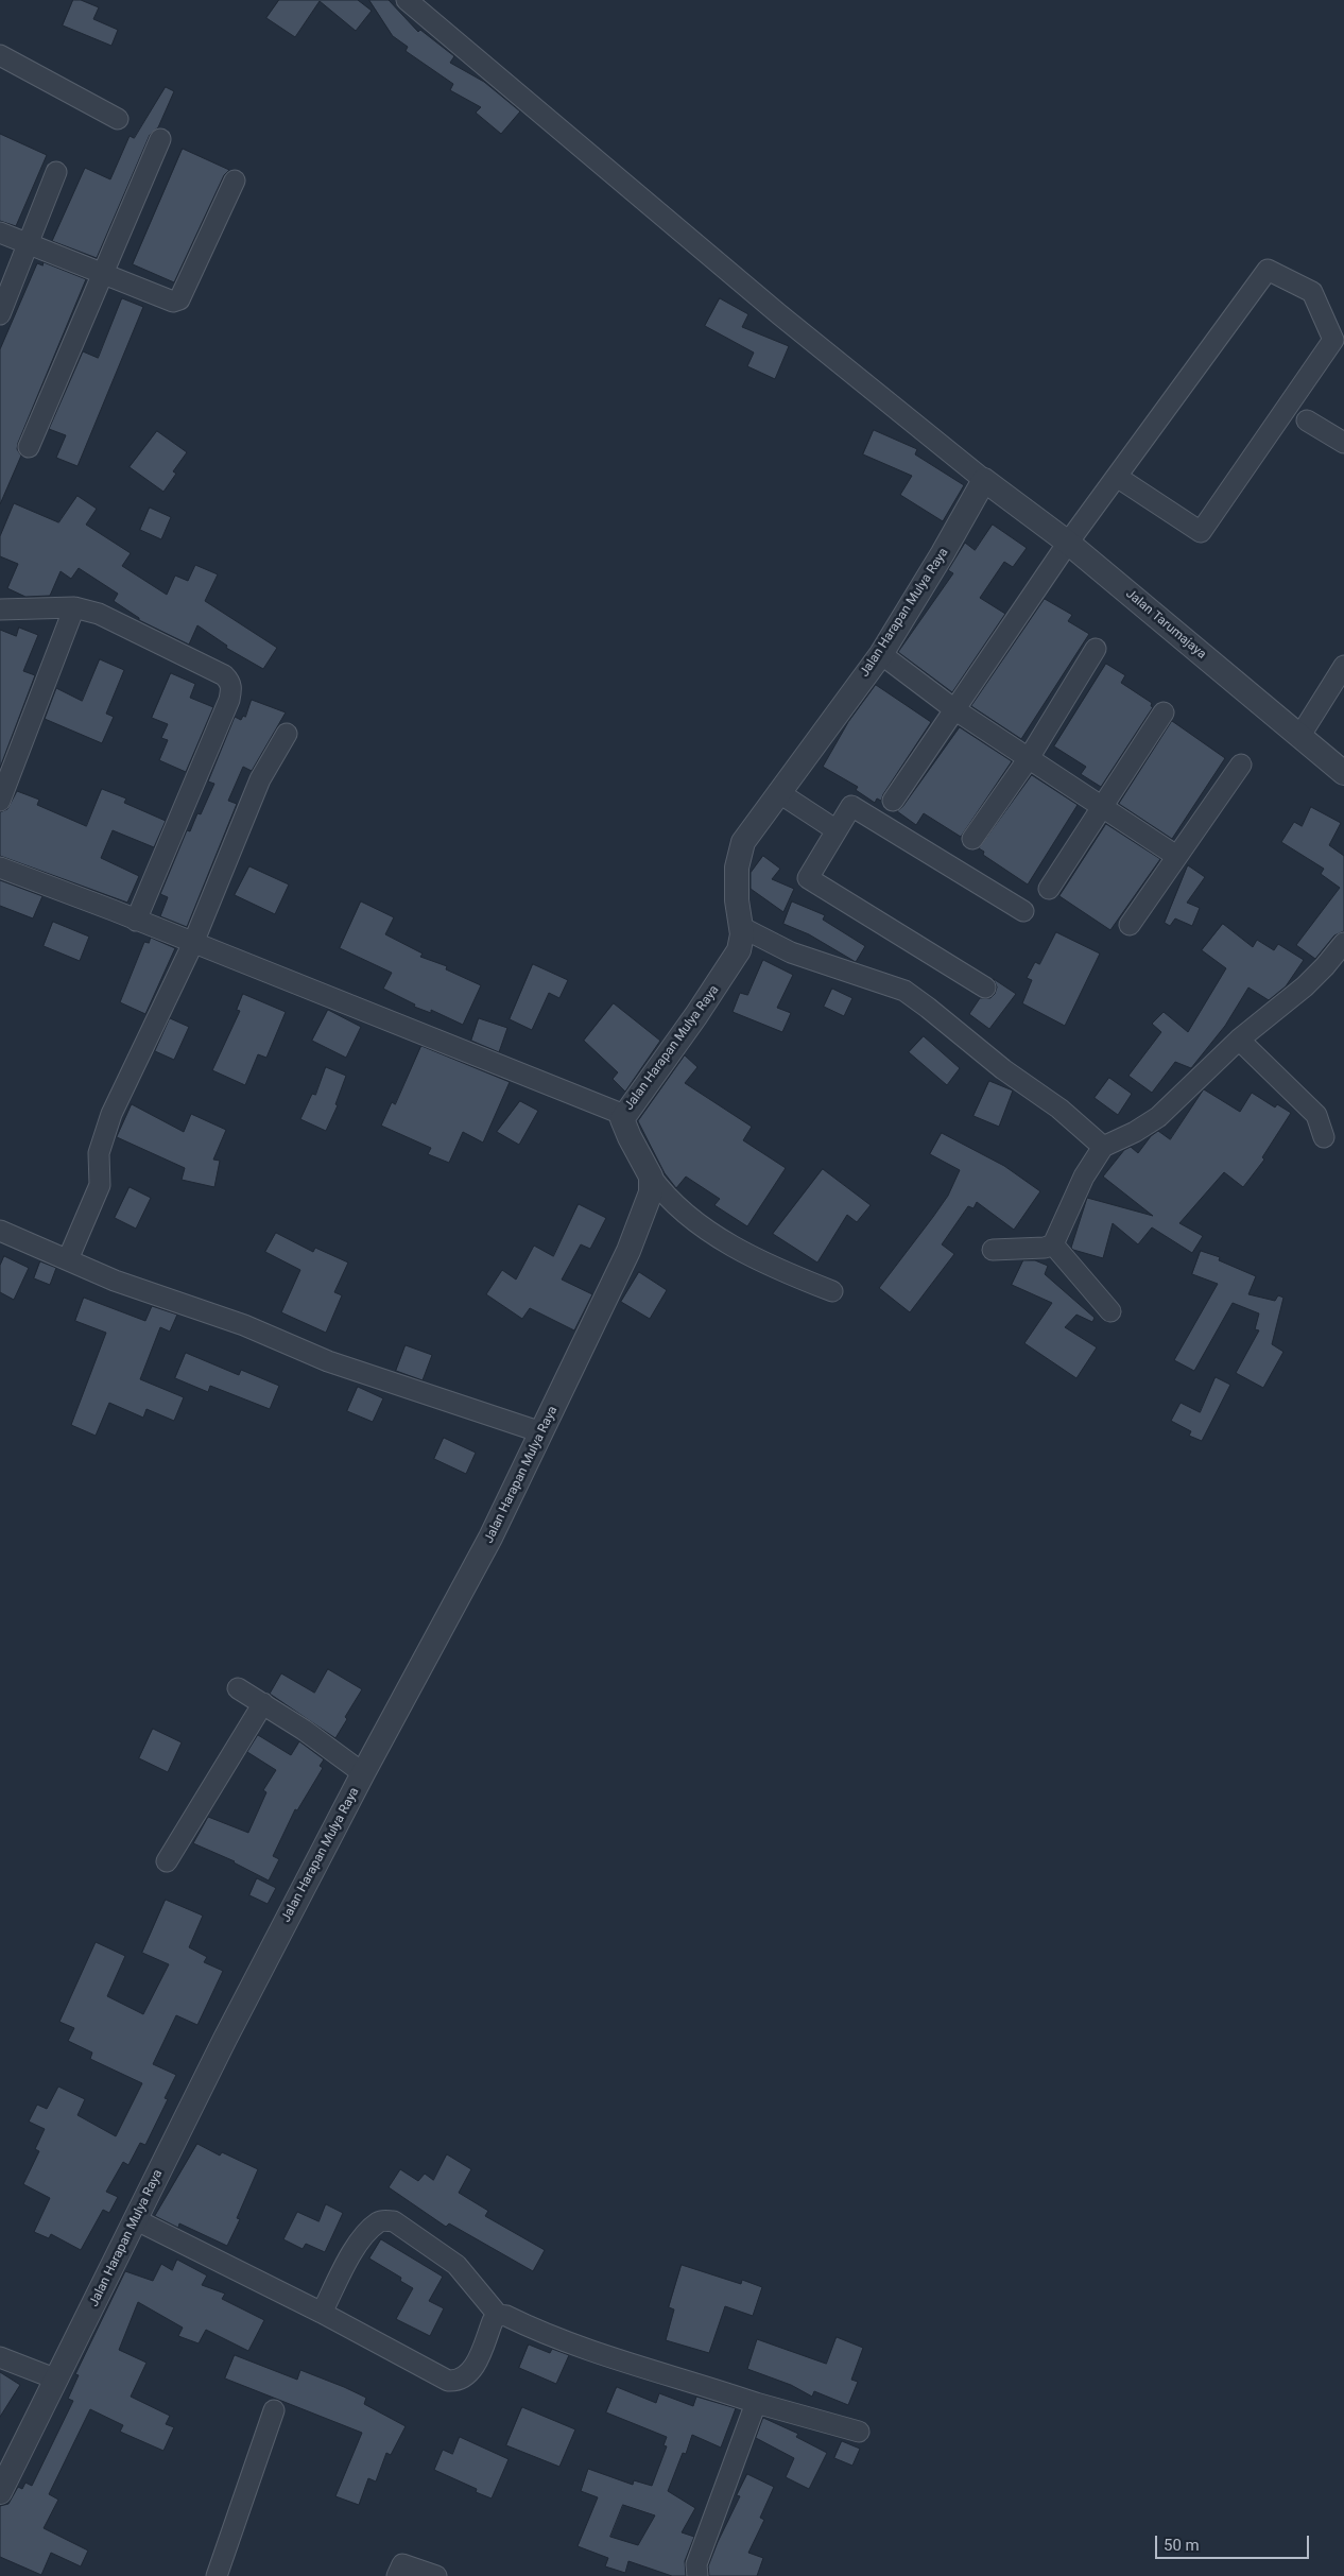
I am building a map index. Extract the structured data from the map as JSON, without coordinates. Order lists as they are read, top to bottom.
{
  "streets": {
    "street": ["Jalan Harapan Mulya Raya", "Jalan Tarumajaya"]
  },
  "crossings": [
    ["Jalan Harapan Mulya Raya", "Jalan Tarumajaya"]
  ],
  "scale_bar": "50 m"
}
